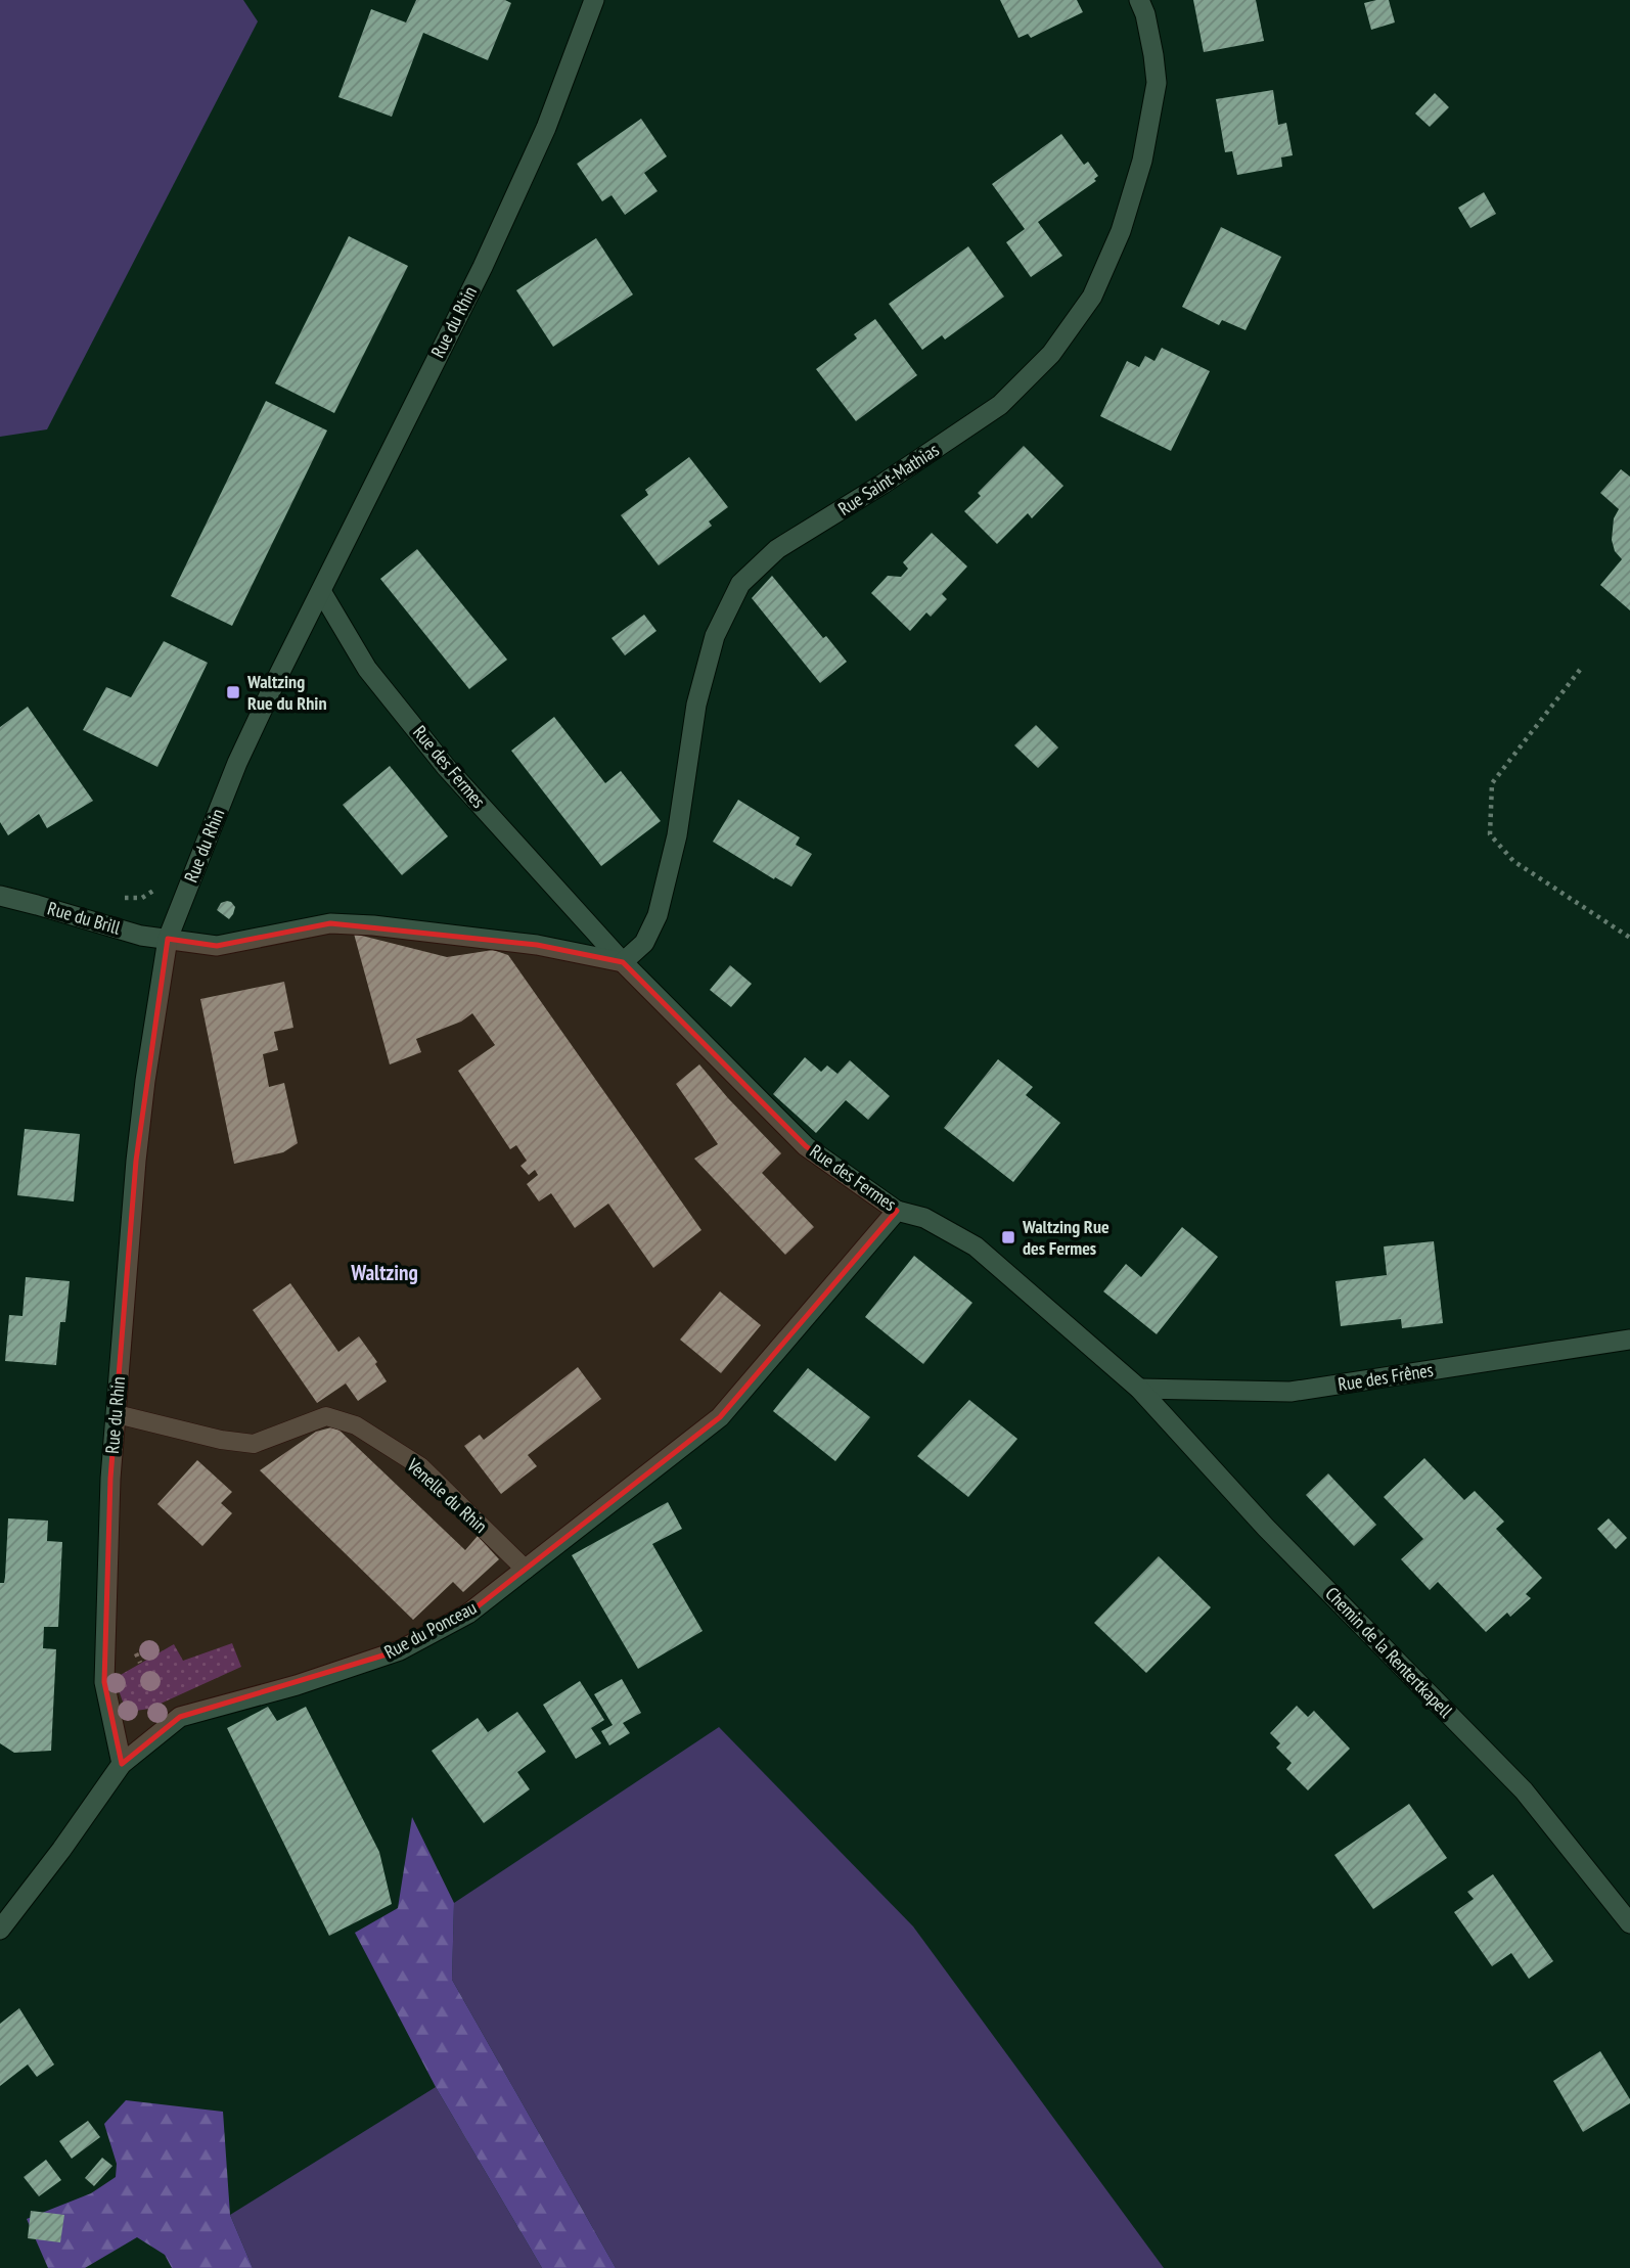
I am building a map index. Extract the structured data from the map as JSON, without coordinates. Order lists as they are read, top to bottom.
{
  "streets": {
    "street": [
      "Rue du Rhin",
      "Rue Saint-Mathias",
      "Rue des Fermes",
      "Rue du Brill",
      "Rue des Frênes",
      "Rue du Ponceau",
      "Chemin de la Rentertkapell"
    ],
    "lane": ["Venelle du Rhin"]
  },
  "crossings": [
    ["Rue du Rhin", "Rue des Fermes"],
    ["Rue du Rhin", "Rue du Brill"],
    ["Rue du Rhin", "Venelle du Rhin"],
    ["Rue du Rhin", "Rue du Ponceau"],
    ["Rue Saint-Mathias", "Rue des Fermes"],
    ["Rue des Fermes", "Rue des Frênes"],
    ["Rue des Fermes", "Rue du Ponceau"],
    ["Rue des Fermes", "Chemin de la Rentertkapell"],
    ["Rue des Frênes", "Chemin de la Rentertkapell"],
    ["Venelle du Rhin", "Rue du Ponceau"]
  ],
  "districts": ["Waltzing"],
  "places": {
    "transit": ["Waltzing Rue du Rhin", "Waltzing Rue des Fermes"]
  }
}
